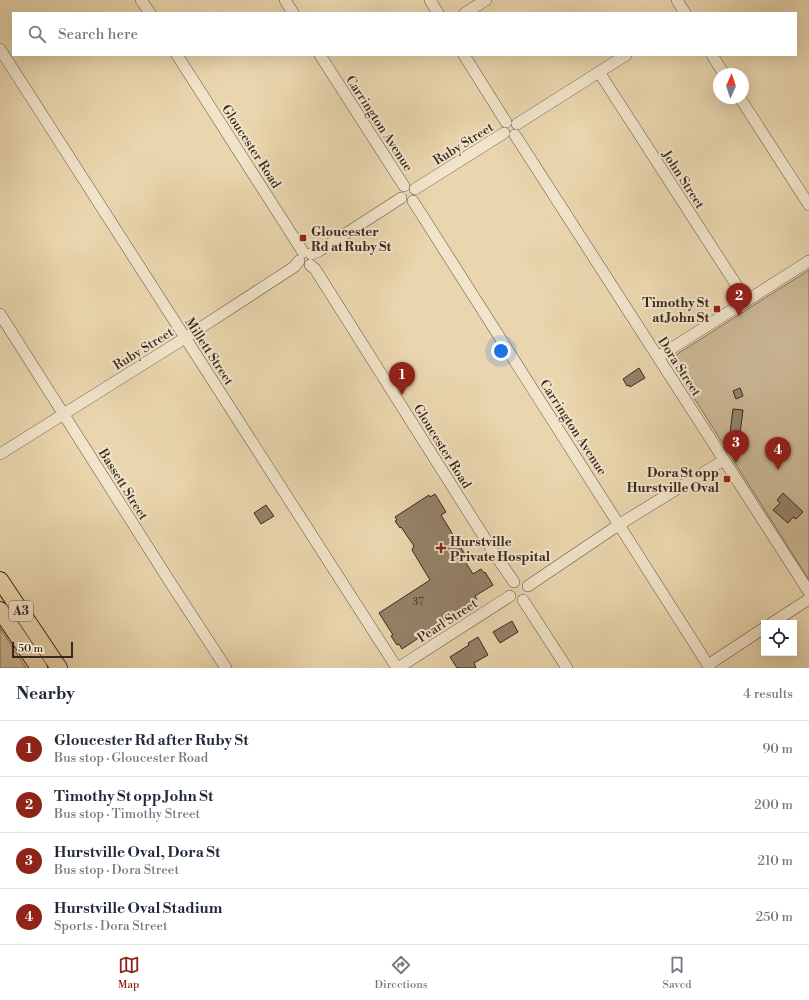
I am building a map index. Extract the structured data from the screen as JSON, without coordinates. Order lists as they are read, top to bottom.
{
  "streets": {
    "highway": ["A3"],
    "street": [
      "Carrington Avenue",
      "Ruby Street",
      "Gloucester Road",
      "John Street",
      "Millett Street",
      "Dora Street",
      "Bassett Street",
      "Pearl Street"
    ]
  },
  "crossings": [
    ["Carrington Avenue", "Ruby Street"],
    ["Ruby Street", "Gloucester Road"],
    ["Ruby Street", "John Street"],
    ["Ruby Street", "Millett Street"],
    ["Ruby Street", "Dora Street"],
    ["Ruby Street", "Bassett Street"],
    ["Gloucester Road", "Pearl Street"],
    ["Millett Street", "Pearl Street"]
  ],
  "places": {
    "transit": ["Gloucester Rd at Ruby St", "Timothy St at John St", "Dora St opp Hurstville Oval"],
    "health": ["Hurstville Private Hospital"]
  },
  "house_numbers": ["37"],
  "scale_bar": "50 m",
  "north": "top",
  "page": {
    "search": "Search here",
    "pins": [
      "2",
      "1",
      "3",
      "4"
    ],
    "scale": "50 m",
    "heading": ["Nearby", "4 results"],
    "list": [
      {
        "mark": "1",
        "name": "Gloucester Rd after Ruby St",
        "note": "Bus stop · Gloucester Road",
        "value": "90 m"
      },
      {
        "mark": "2",
        "name": "Timothy St opp John St",
        "note": "Bus stop · Timothy Street",
        "value": "200 m"
      },
      {
        "mark": "3",
        "name": "Hurstville Oval, Dora St",
        "note": "Bus stop · Dora Street",
        "value": "210 m"
      },
      {
        "mark": "4",
        "name": "Hurstville Oval Stadium",
        "note": "Sports · Dora Street",
        "value": "250 m"
      }
    ],
    "nav": ["Map", "Directions", "Saved"]
  }
}
